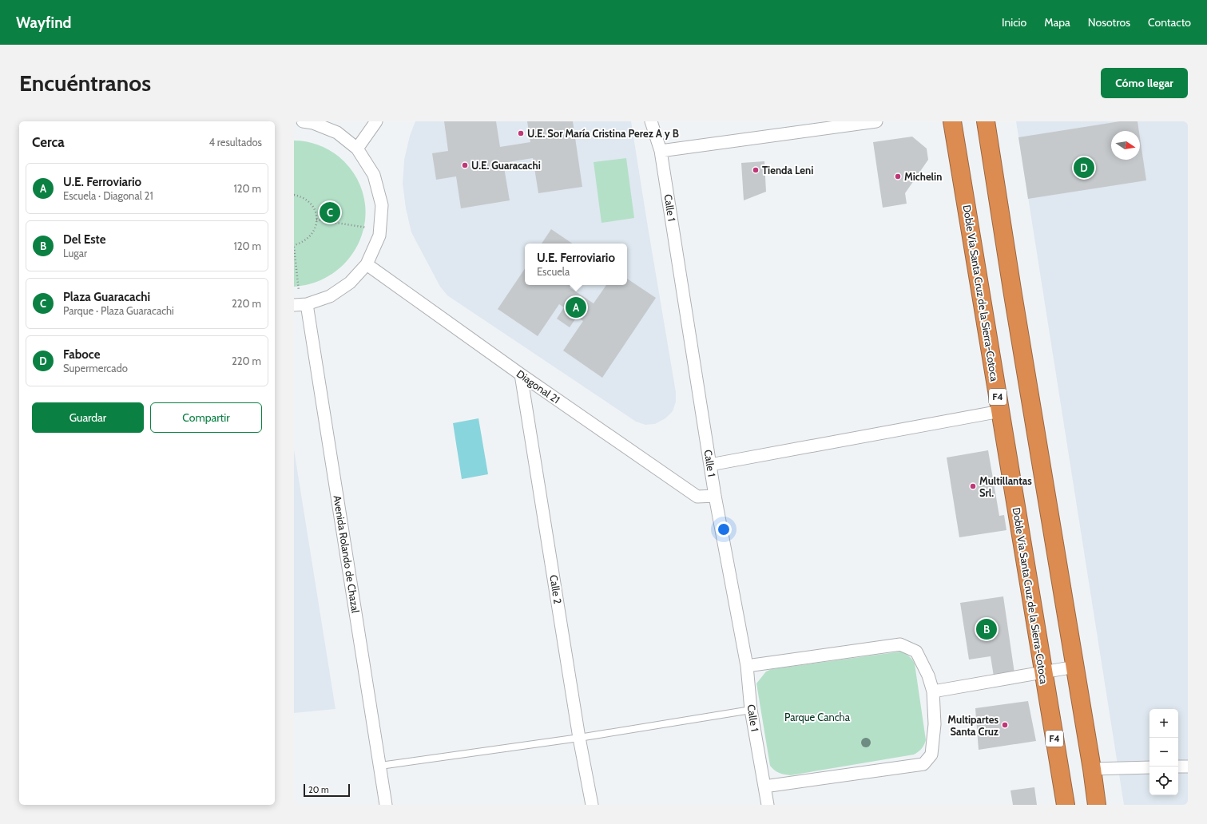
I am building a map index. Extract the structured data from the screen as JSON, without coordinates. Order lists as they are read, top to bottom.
{
  "streets": {
    "highway": ["Doble Vía Santa Cruz de la Sierra-Cotoca", "F4"],
    "street": [
      "Calle 1",
      "Diagonal 21",
      "Avenida Rolando de Chazal",
      "Calle 2"
    ]
  },
  "crossings": [
    ["Calle 1", "Diagonal 21"],
    ["Diagonal 21", "Calle 2"]
  ],
  "parks": ["Parque Cancha"],
  "places": [
    "U.E. Sor María Cristina Perez A y B",
    "U.E. Guaracachi",
    "Tienda Leni",
    "Michelin",
    "Multillantas Srl.",
    "Multipartes Santa Cruz"
  ],
  "scale_bar": "20 m",
  "north": "right",
  "page": {
    "header": "Wayfind",
    "nav": [
      "Inicio",
      "Mapa",
      "Nosotros",
      "Contacto"
    ],
    "buttons": [
      "Cómo llegar",
      ["Guardar", "Compartir"]
    ],
    "title": "Encuéntranos",
    "heading": ["Cerca", "4 resultados"],
    "pins": [
      "D",
      "C",
      "A",
      "B"
    ],
    "list": [
      {
        "mark": "A",
        "name": "U.E. Ferroviario",
        "note": "Escuela · Diagonal 21",
        "value": "120 m"
      },
      {
        "mark": "B",
        "name": "Del Este",
        "note": "Lugar",
        "value": "120 m"
      },
      {
        "mark": "C",
        "name": "Plaza Guaracachi",
        "note": "Parque · Plaza Guaracachi",
        "value": "220 m"
      },
      {
        "mark": "D",
        "name": "Faboce",
        "note": "Supermercado",
        "value": "220 m"
      }
    ],
    "popup": ["U.E. Ferroviario", "Escuela"],
    "map_buttons": ["+", "−"],
    "scale": "20 m"
  }
}
